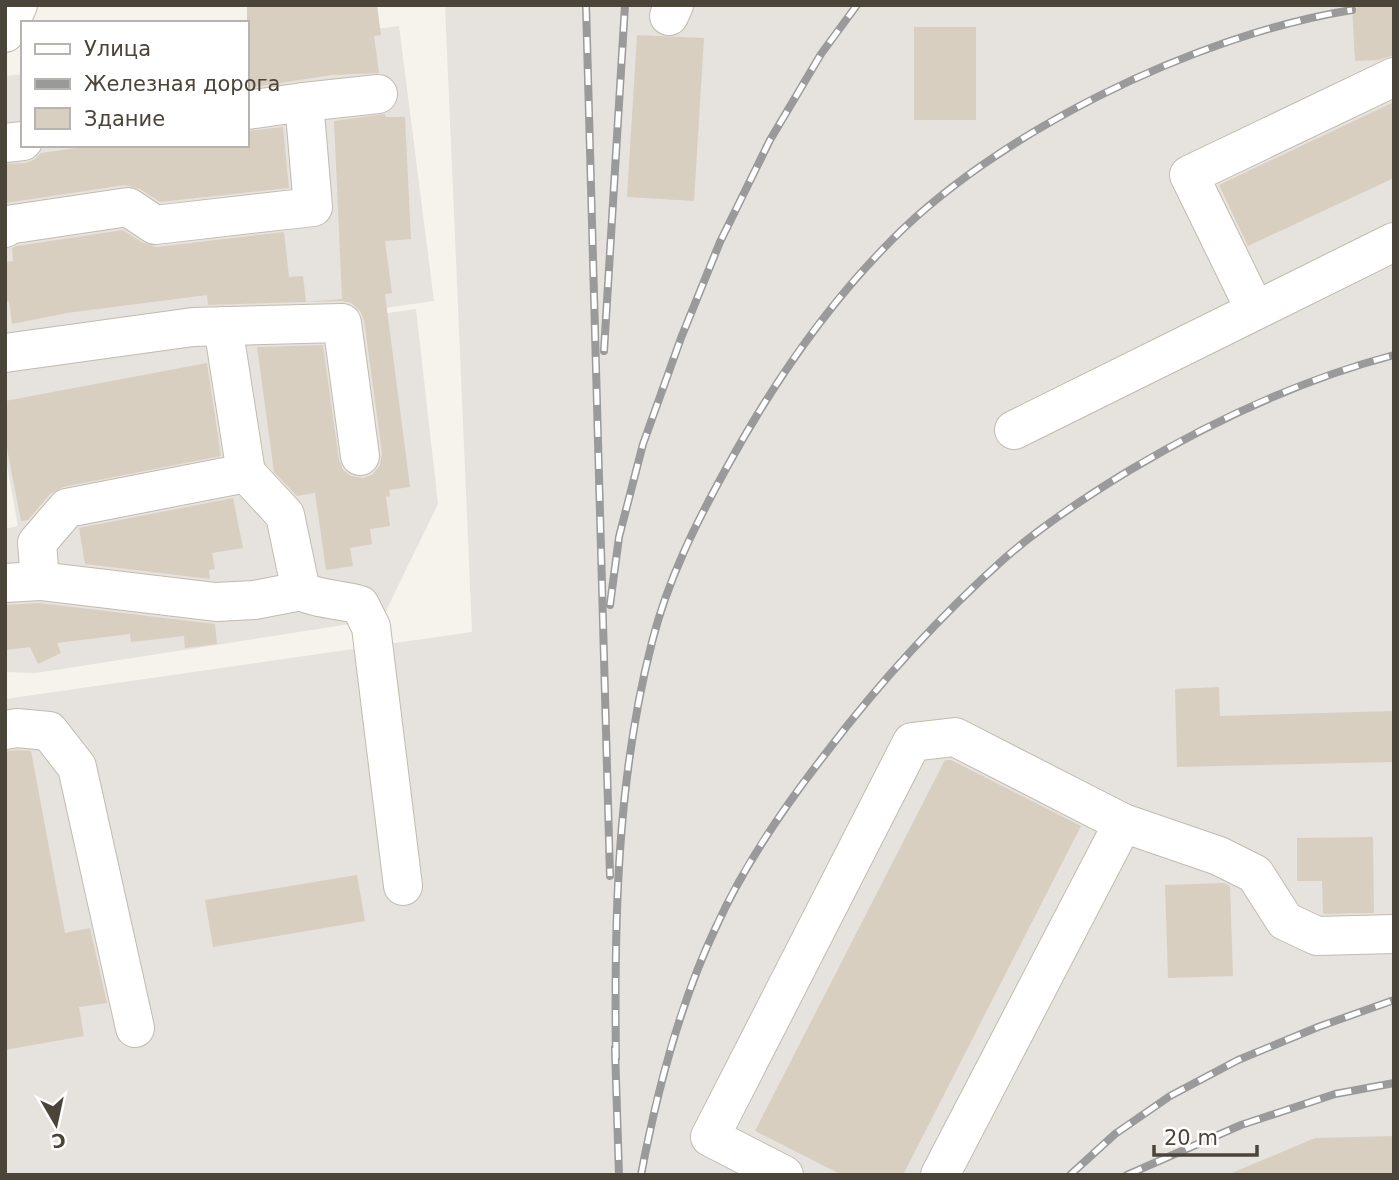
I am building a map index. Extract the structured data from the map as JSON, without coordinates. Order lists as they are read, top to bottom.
{
  "legend": ["Улица", "Железная дорога", "Здание"],
  "scale_bar": "20 m",
  "north": "bottom"
}
